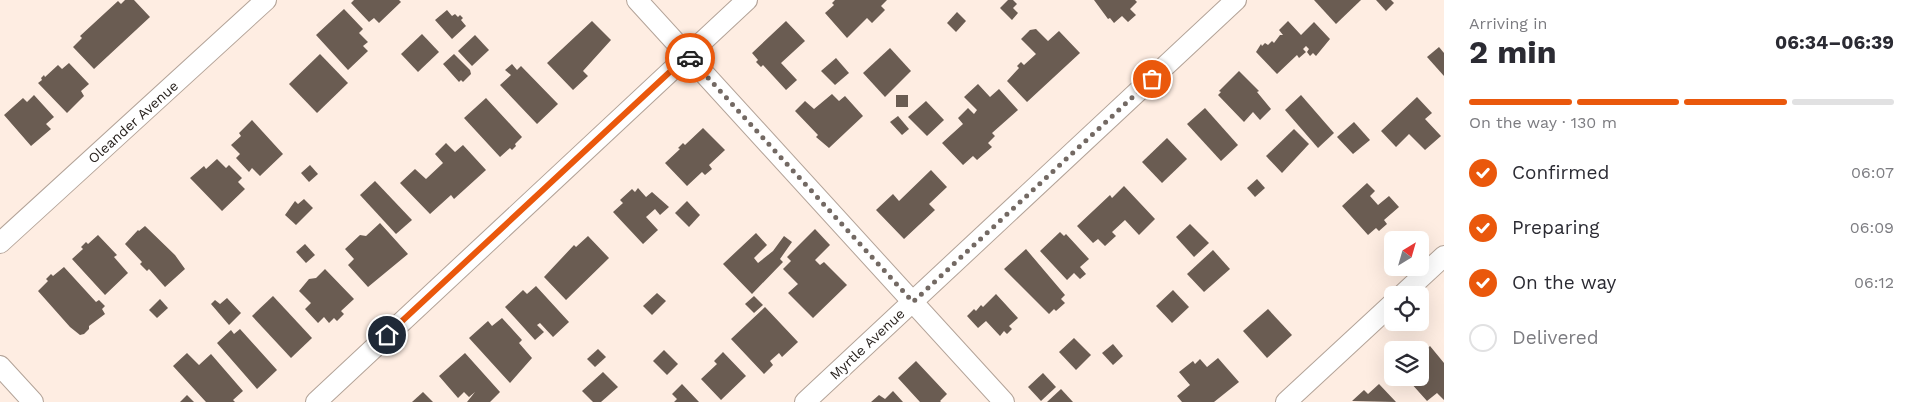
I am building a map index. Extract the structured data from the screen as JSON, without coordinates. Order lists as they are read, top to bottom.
{
  "streets": {
    "street": ["Oleander Avenue", "Myrtle Avenue"]
  },
  "north": "top right",
  "page": {
    "heading": ["2 min", "Arriving in", "06:34–06:39"],
    "bar": "On the way · 130 m",
    "list": [
      ["Confirmed", "06:07"],
      ["Preparing", "06:09"],
      ["On the way", "06:12"],
      "Delivered"
    ]
  }
}
